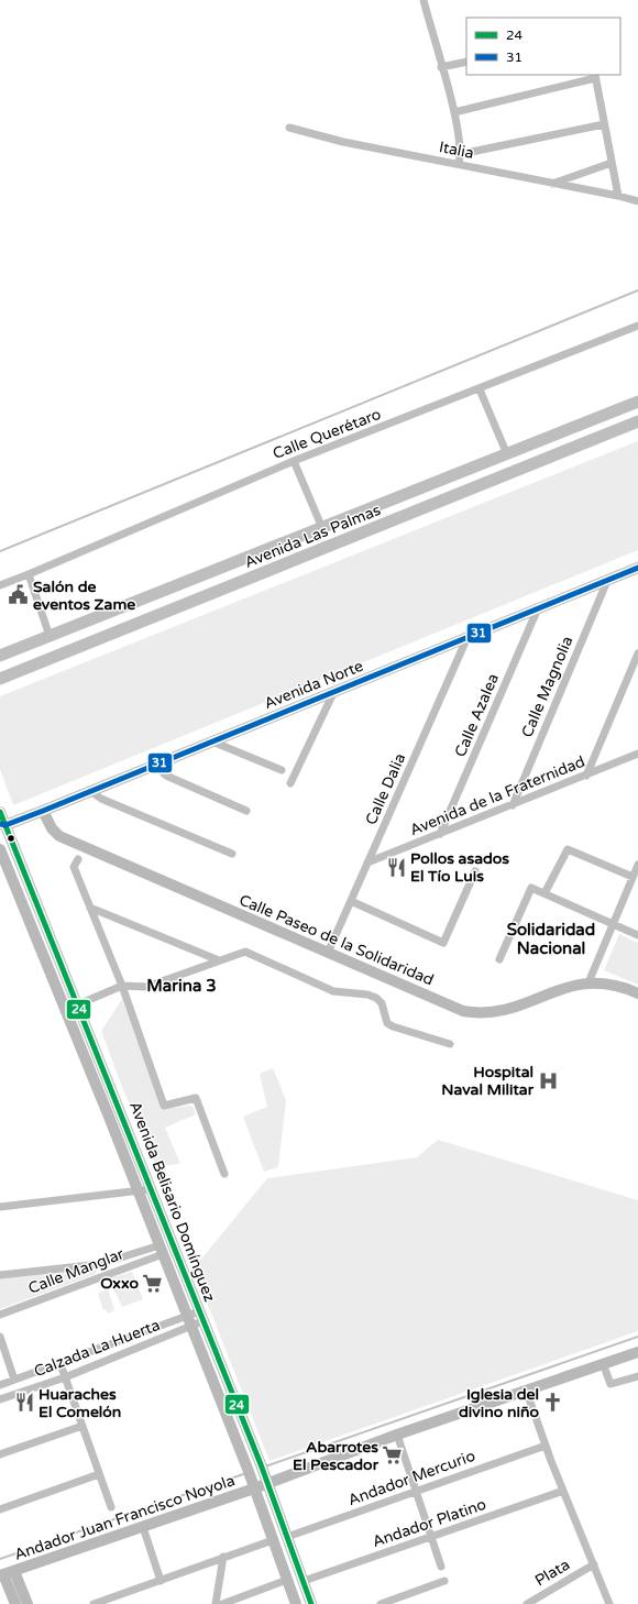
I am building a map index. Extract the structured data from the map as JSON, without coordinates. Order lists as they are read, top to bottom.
{
  "streets": {
    "main road": ["Avenida Las Palmas"],
    "street": [
      "Italia",
      "Calle Querétaro",
      "Avenida Norte",
      "Calle Magnolia",
      "Calle Azalea",
      "Calle Dalia",
      "Avenida de la Fraternidad",
      "Calle Paseo de la Solidaridad",
      "Avenida Belisario Domínguez",
      "Calle Manglar",
      "Calzada La Huerta",
      "Andador Mercurio",
      "Andador Juan Francisco Noyola",
      "Andador Platino",
      "Plata"
    ]
  },
  "crossings": [
    ["Avenida Norte", "Calle Magnolia"],
    ["Avenida Norte", "Calle Azalea"],
    ["Avenida Norte", "Calle Dalia"],
    ["Avenida Norte", "Calle Paseo de la Solidaridad"],
    ["Avenida Norte", "Avenida Belisario Domínguez"],
    ["Calle Magnolia", "Avenida de la Fraternidad"],
    ["Calle Azalea", "Avenida de la Fraternidad"],
    ["Calle Dalia", "Avenida de la Fraternidad"],
    ["Calle Dalia", "Calle Paseo de la Solidaridad"],
    ["Avenida Belisario Domínguez", "Calle Manglar"],
    ["Avenida Belisario Domínguez", "Calzada La Huerta"],
    ["Avenida Belisario Domínguez", "Andador Mercurio"],
    ["Avenida Belisario Domínguez", "Andador Juan Francisco Noyola"],
    ["Avenida Belisario Domínguez", "Andador Platino"]
  ],
  "districts": ["Solidaridad Nacional", "Marina 3"],
  "places": {
    "public building": ["Salón de eventos Zame"],
    "restaurant": ["Pollos asados El Tío Luis", "Huaraches El Comelón"],
    "hospital": ["Hospital Naval Militar"],
    "supermarket": ["Oxxo", "Abarrotes El Pescador"],
    "church": ["Iglesia del divino niño"]
  },
  "lines": ["transit line 31", "transit line 24"],
  "legend": ["24", "31"]
}
